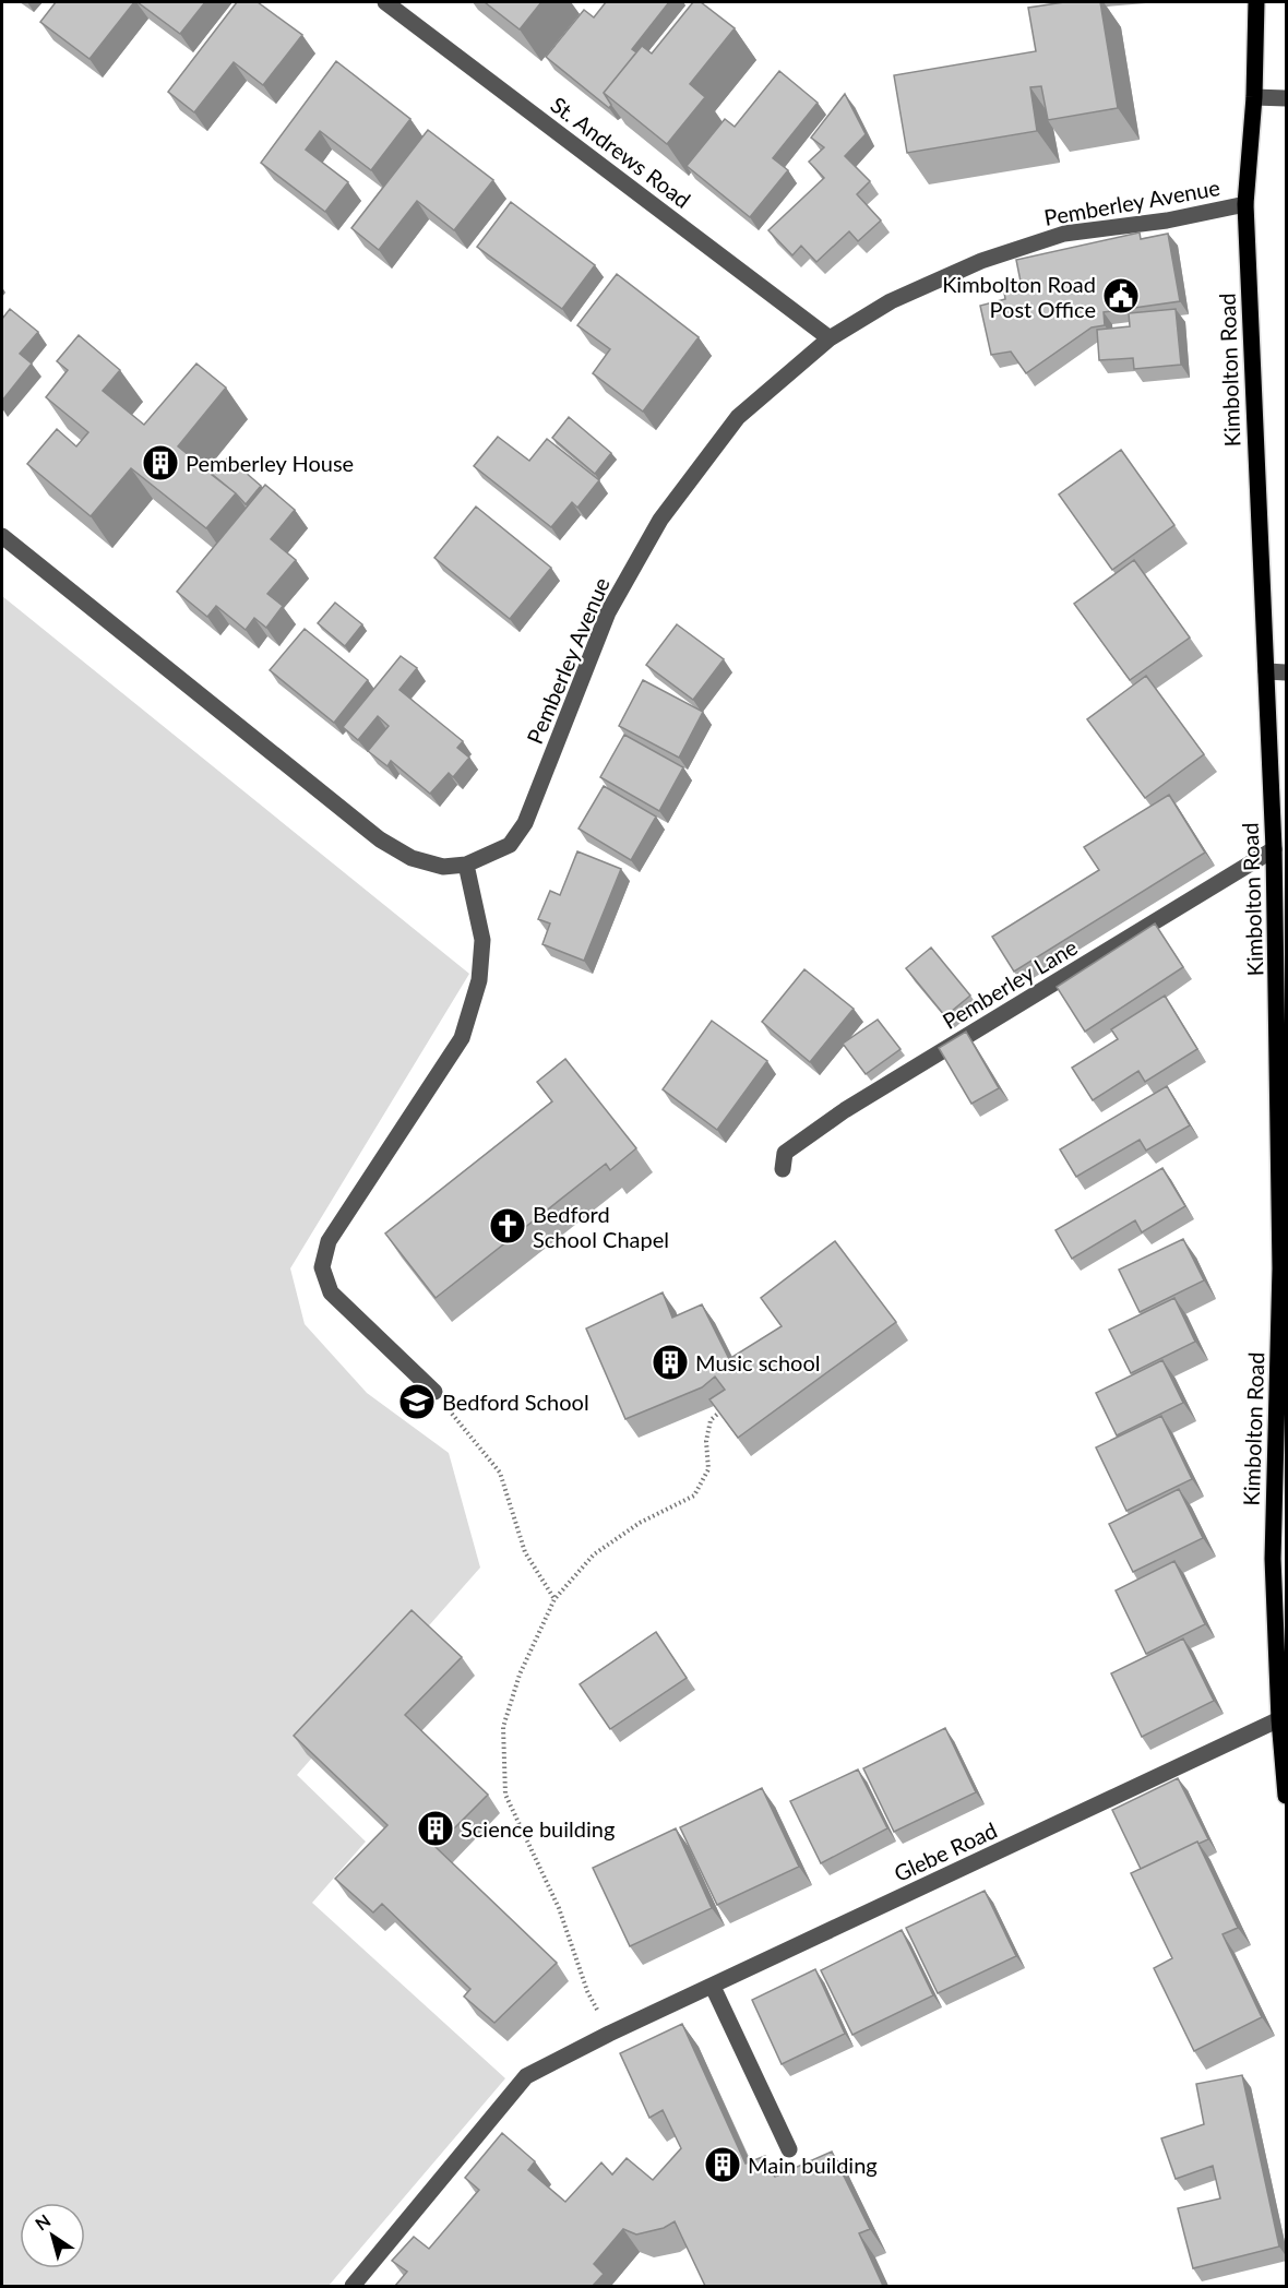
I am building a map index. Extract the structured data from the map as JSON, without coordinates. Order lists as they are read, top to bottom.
{
  "streets": {
    "main road": ["Kimbolton Road"],
    "street": [
      "St. Andrews Road",
      "Pemberley Avenue",
      "Pemberley Lane",
      "Glebe Road"
    ]
  },
  "crossings": [
    ["St. Andrews Road", "Pemberley Avenue"],
    ["Pemberley Avenue", "Kimbolton Road"],
    ["Kimbolton Road", "Pemberley Lane"],
    ["Kimbolton Road", "Glebe Road"]
  ],
  "places": {
    "public building": ["Kimbolton Road Post Office"],
    "building": [
      "Pemberley House",
      "Music school",
      "Science building",
      "Main building"
    ],
    "church": ["Bedford School Chapel"],
    "school or university": ["Bedford School"]
  },
  "north": "top left"
}
